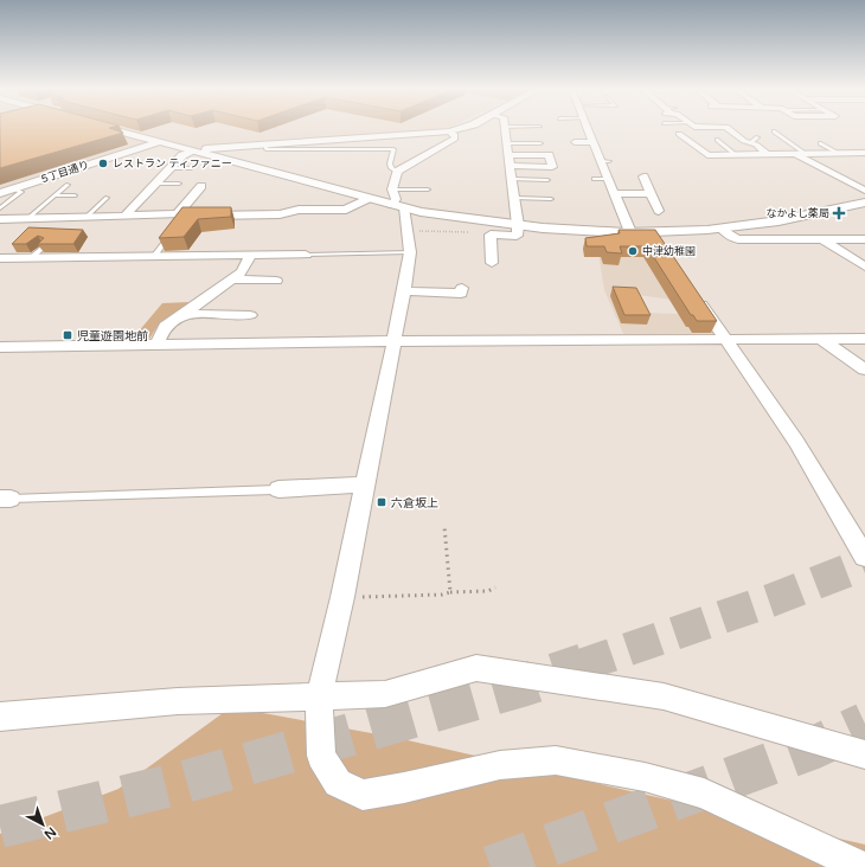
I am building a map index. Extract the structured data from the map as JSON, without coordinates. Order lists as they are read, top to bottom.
{
  "streets": {
    "street": ["5丁目通り"]
  },
  "places": {
    "other": ["レストラン ティファニー", "中津幼稚園"],
    "health": ["なかよし薬局"],
    "transit": ["児童遊園地前", "六倉坂上"]
  },
  "north": "bottom right"
}
